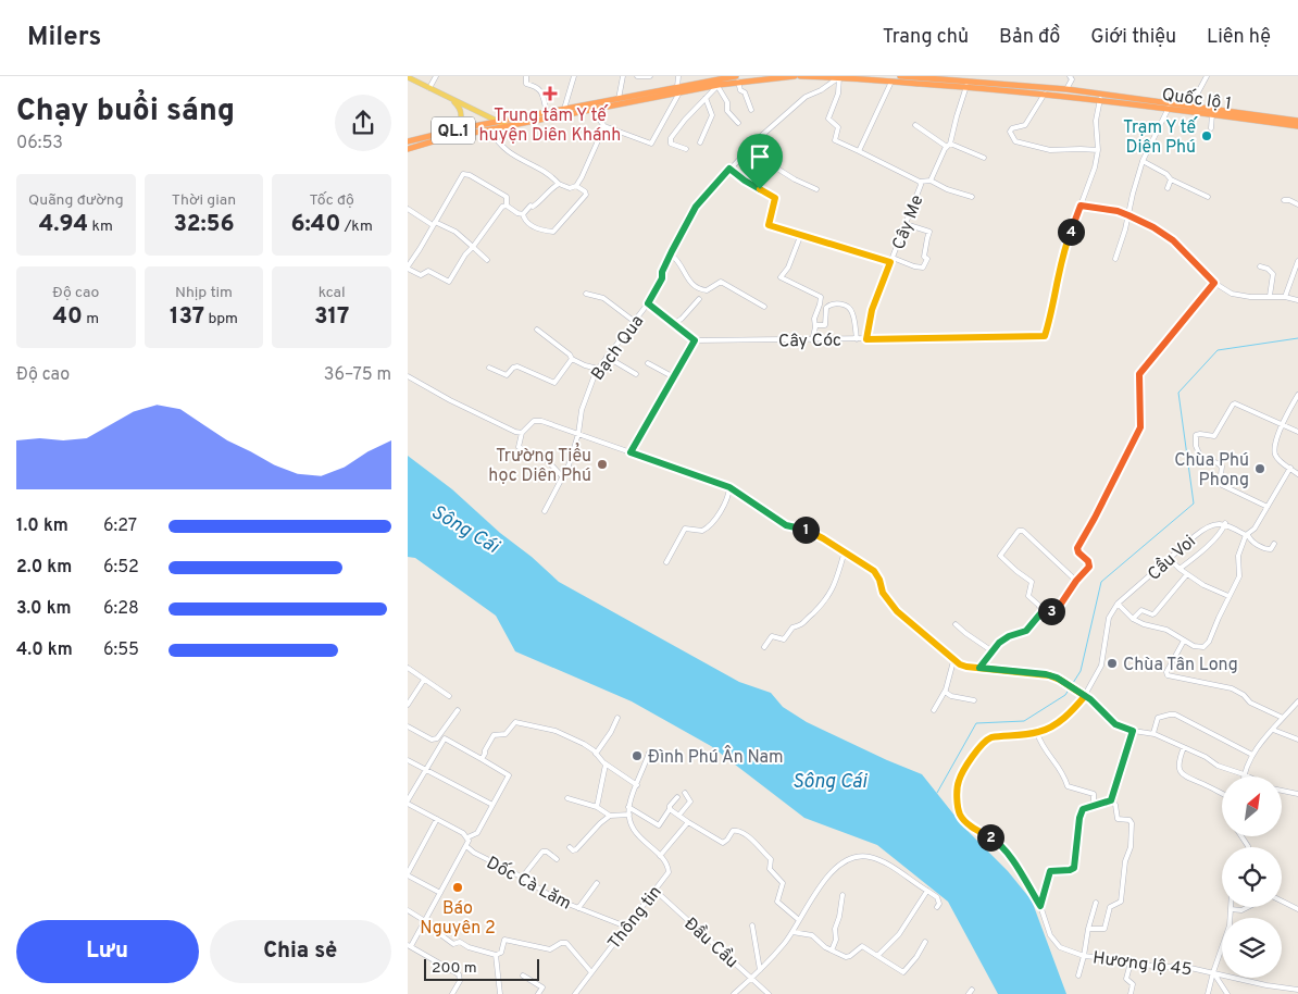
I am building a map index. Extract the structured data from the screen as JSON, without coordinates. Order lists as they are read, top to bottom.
{
  "streets": {
    "highway": ["Quốc lộ 1", "QL.1"],
    "street": [
      "Cây Me",
      "Cây Cóc",
      "Bạch Qua",
      "Cầu Voi",
      "Dốc Cà Lăm",
      "Thông tin",
      "Đầu Cầu",
      "Hương lộ 45"
    ]
  },
  "crossings": [
    ["Quốc lộ 1", "Cây Me"],
    ["Quốc lộ 1", "Bạch Qua"],
    ["Cây Me", "Cây Cóc"],
    ["Cây Me", "Bạch Qua"],
    ["Cầu Voi", "Hương lộ 45"],
    ["Dốc Cà Lăm", "Thông tin"],
    ["Thông tin", "Đầu Cầu"]
  ],
  "water": ["Sông Cái"],
  "places": {
    "health": ["Trung tâm Y tế huyện Diên Khánh"],
    "other": [
      "Trạm Y tế Diên Phú",
      "Trường Tiểu học Diên Phú",
      "Chùa Phú Phong",
      "Chùa Tân Long",
      "Đình Phú Ân Nam",
      "Báo Nguyên 2"
    ]
  },
  "scale_bar": "200 m",
  "north": "top right",
  "page": {
    "header": "Milers",
    "nav": [
      "Trang chủ",
      "Bản đồ",
      "Giới thiệu",
      "Liên hệ"
    ],
    "heading": ["Chạy buổi sáng", "06:53"],
    "stats": [
      ["Quãng đường", "4.94 km"],
      ["Thời gian", "32:56"],
      ["Tốc độ", "6:40 /km"],
      ["Độ cao", "40 m"],
      ["Nhịp tim", "137 bpm"],
      ["kcal", "317"]
    ],
    "pins": [
      "4",
      "1",
      "3",
      "2"
    ],
    "chart": ["Độ cao", "36–75 m"],
    "list": [
      {
        "name": "1.0 km",
        "note": "6:27"
      },
      {
        "name": "2.0 km",
        "note": "6:52"
      },
      {
        "name": "3.0 km",
        "note": "6:28"
      },
      {
        "name": "4.0 km",
        "note": "6:55"
      }
    ],
    "buttons": ["Lưu", "Chia sẻ"],
    "scale": "200 m"
  }
}
